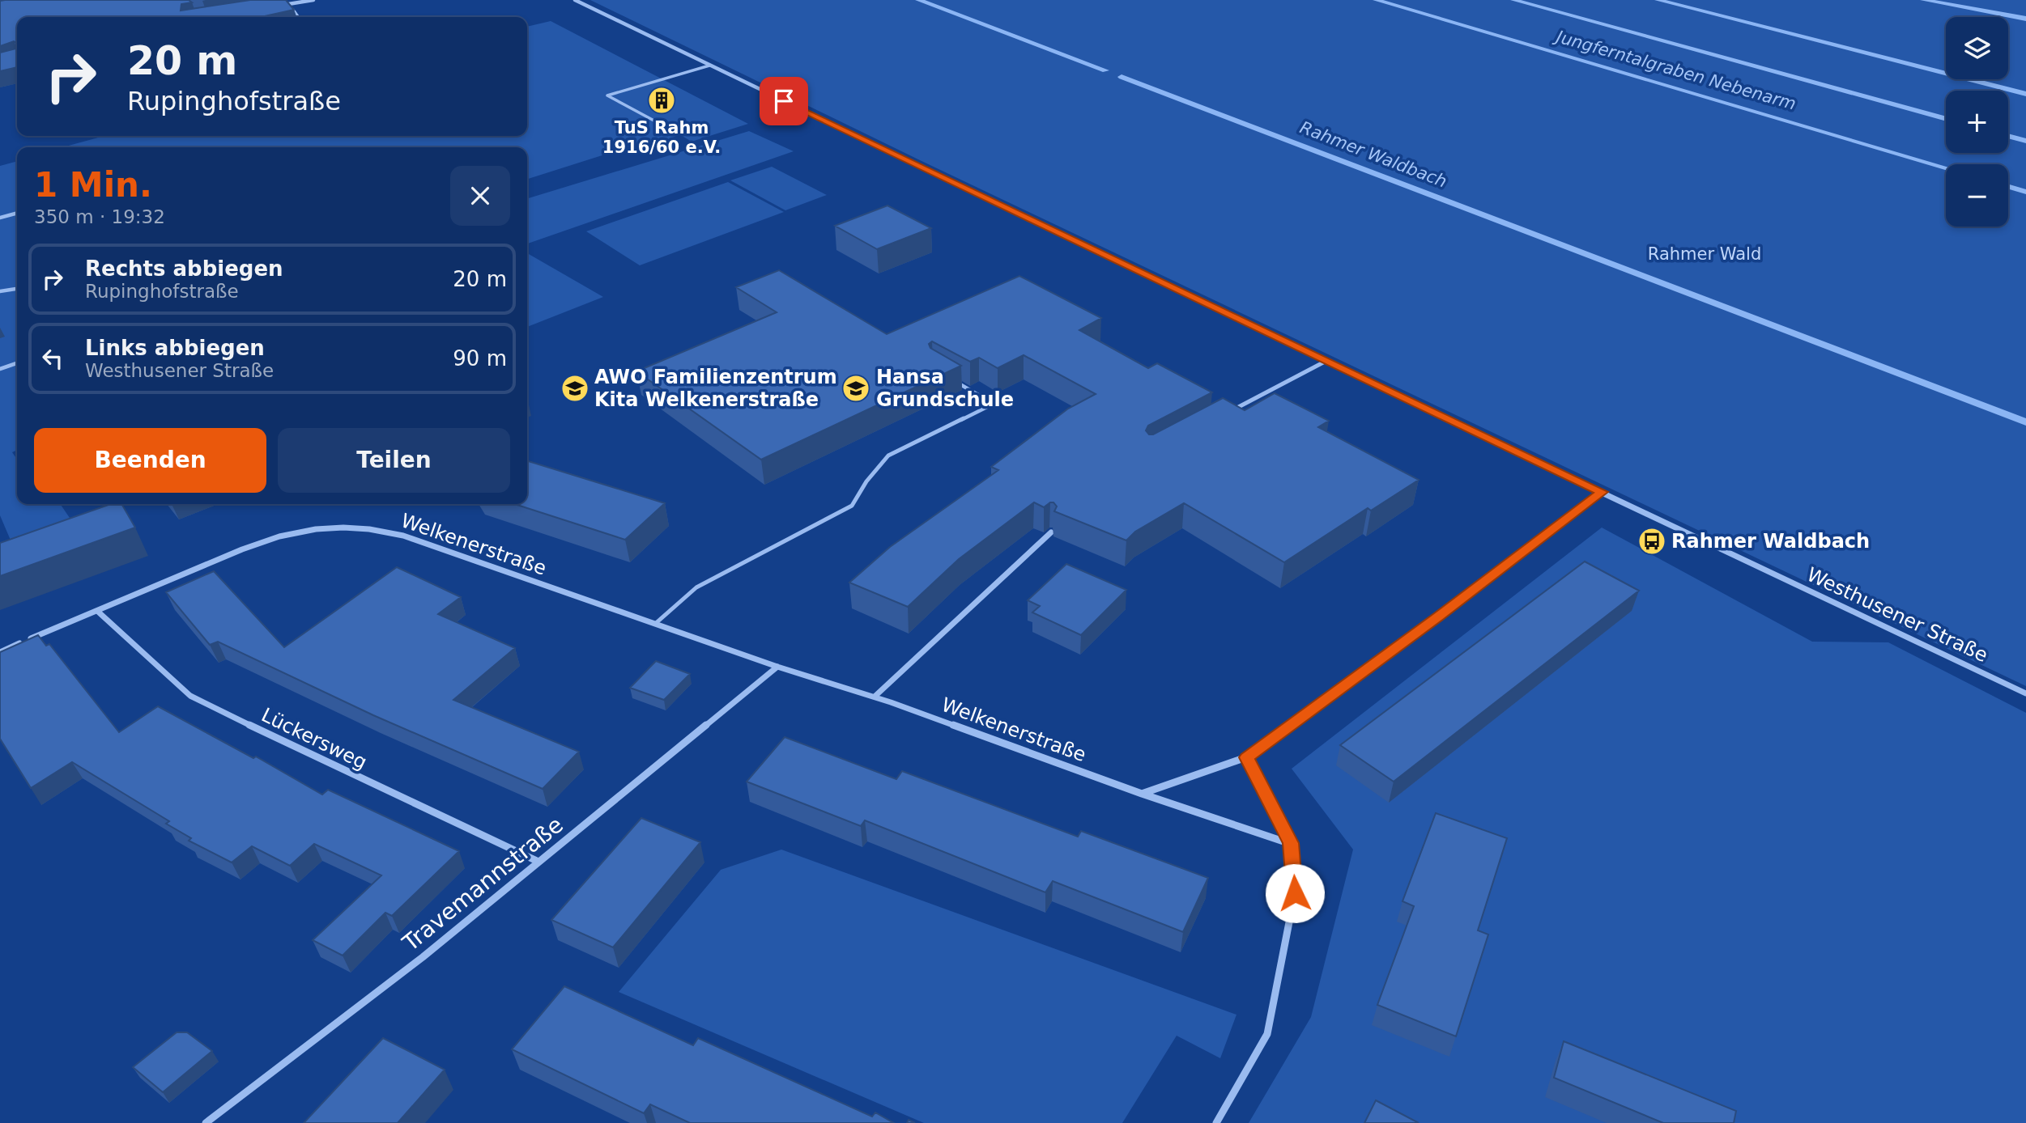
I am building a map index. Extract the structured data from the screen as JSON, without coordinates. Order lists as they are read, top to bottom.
{
  "streets": {
    "street": [
      "Welkenerstraße",
      "Westhusener Straße",
      "Lückersweg",
      "Travemannstraße"
    ]
  },
  "crossings": [
    ["Welkenerstraße", "Lückersweg"],
    ["Welkenerstraße", "Travemannstraße"],
    ["Lückersweg", "Travemannstraße"]
  ],
  "water": ["Jungferntalgraben Nebenarm", "Rahmer Waldbach"],
  "parks": ["Rahmer Wald"],
  "places": {
    "building": ["TuS Rahm 1916/60 e.V."],
    "school or university": ["AWO Familienzentrum Kita Welkenerstraße", "Hansa Grundschule"],
    "bus stop": ["Rahmer Waldbach"]
  },
  "page": {
    "map_buttons": ["+", "−"],
    "turn": ["20 m", "Rupinghofstraße"],
    "heading": ["1 Min.", "350 m · 19:32"],
    "list": [
      {
        "name": "Rechts abbiegen",
        "note": "Rupinghofstraße",
        "value": "20 m"
      },
      {
        "name": "Links abbiegen",
        "note": "Westhusener Straße",
        "value": "90 m"
      }
    ],
    "buttons": ["Beenden", "Teilen"]
  }
}
